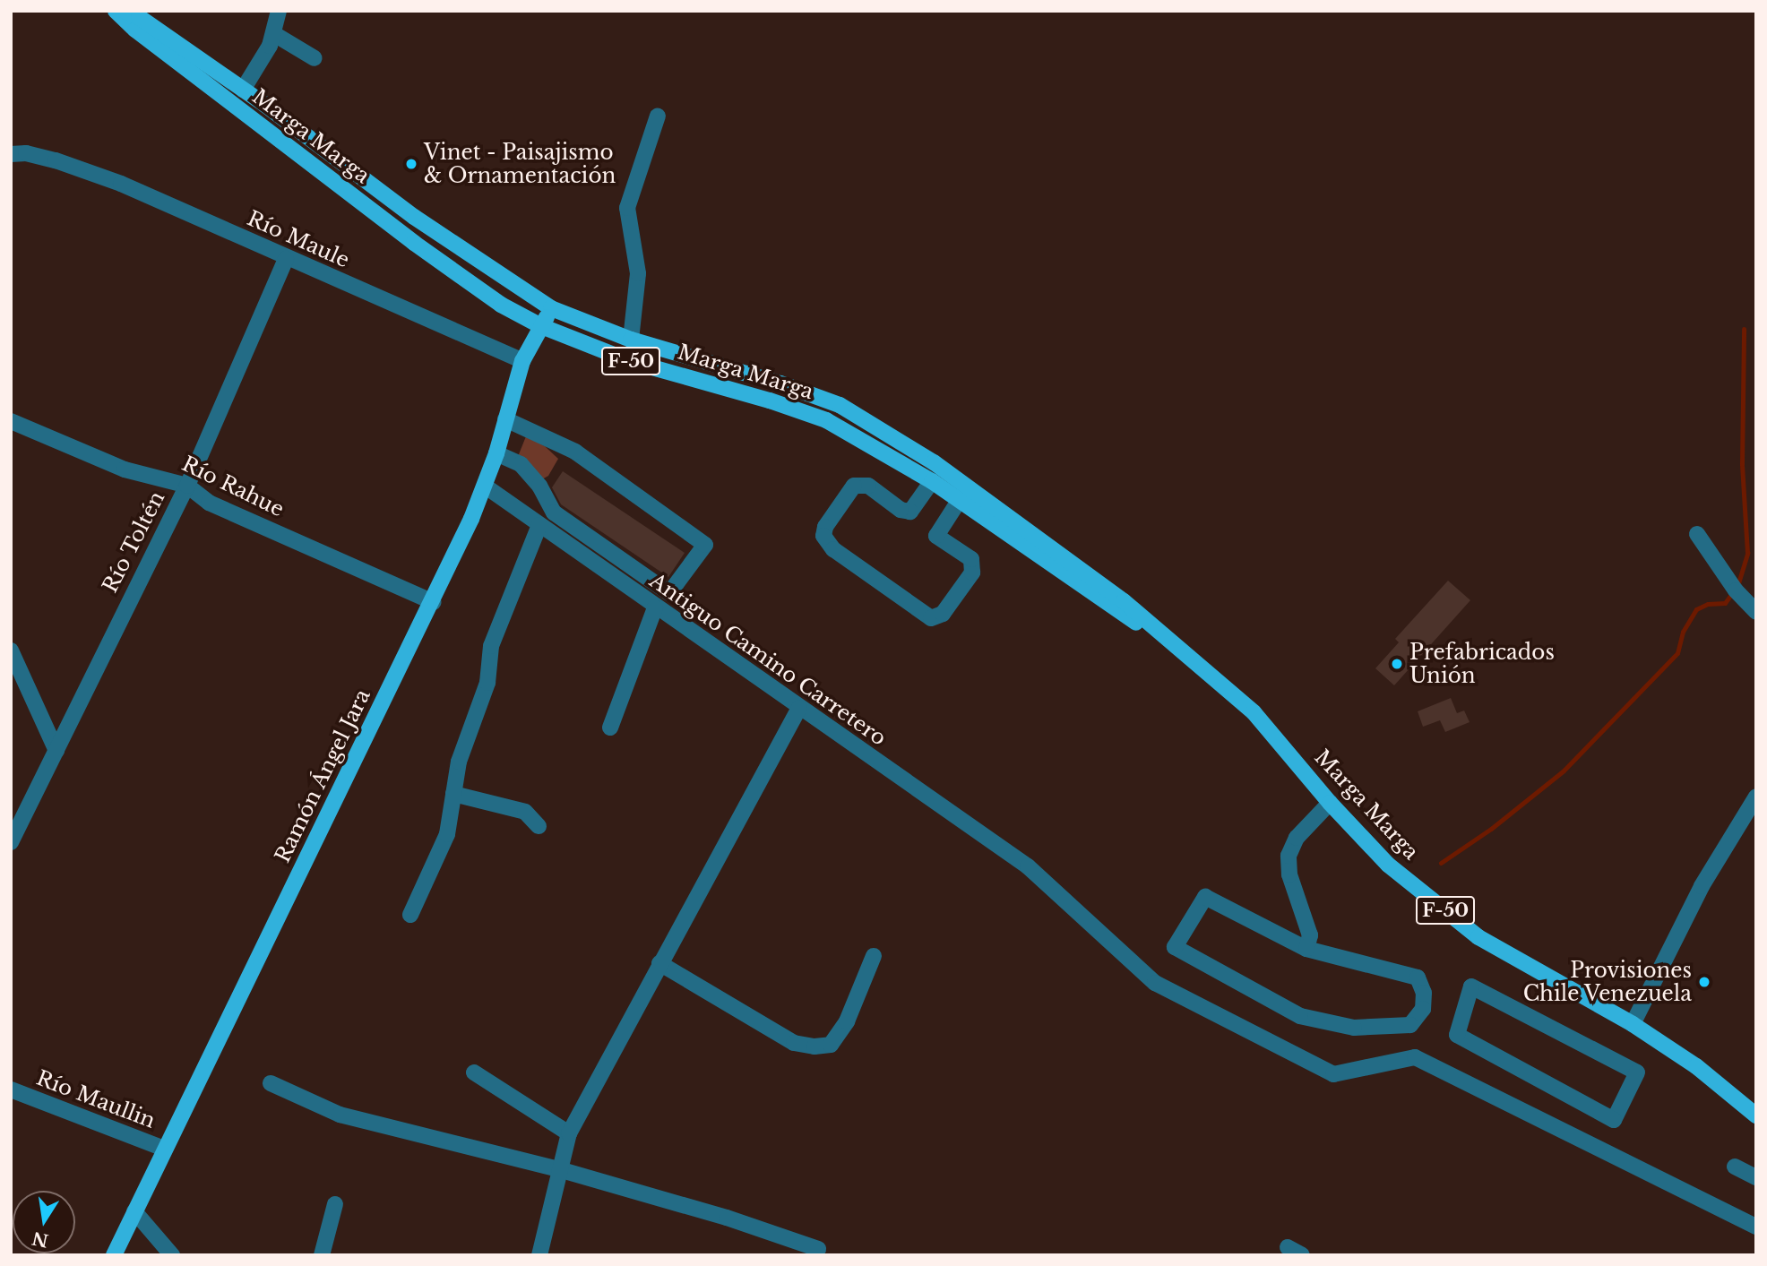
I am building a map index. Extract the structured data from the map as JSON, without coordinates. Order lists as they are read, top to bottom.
{
  "streets": {
    "main road": ["Marga Marga", "F-50", "Ramón Ángel Jara"],
    "street": [
      "Río Maule",
      "Río Rahue",
      "Río Toltén",
      "Antiguo Camino Carretero",
      "Río Maullin"
    ]
  },
  "crossings": [
    ["Marga Marga", "Ramón Ángel Jara"],
    ["Río Maule", "Río Toltén"],
    ["Río Maule", "Ramón Ángel Jara"],
    ["Río Rahue", "Río Toltén"],
    ["Río Rahue", "Ramón Ángel Jara"],
    ["Antiguo Camino Carretero", "Ramón Ángel Jara"],
    ["Ramón Ángel Jara", "Río Maullin"]
  ],
  "places": ["Vinet - Paisajismo & Ornamentación", "Prefabricados Unión", "Provisiones Chile Venezuela"],
  "north": "bottom"
}
